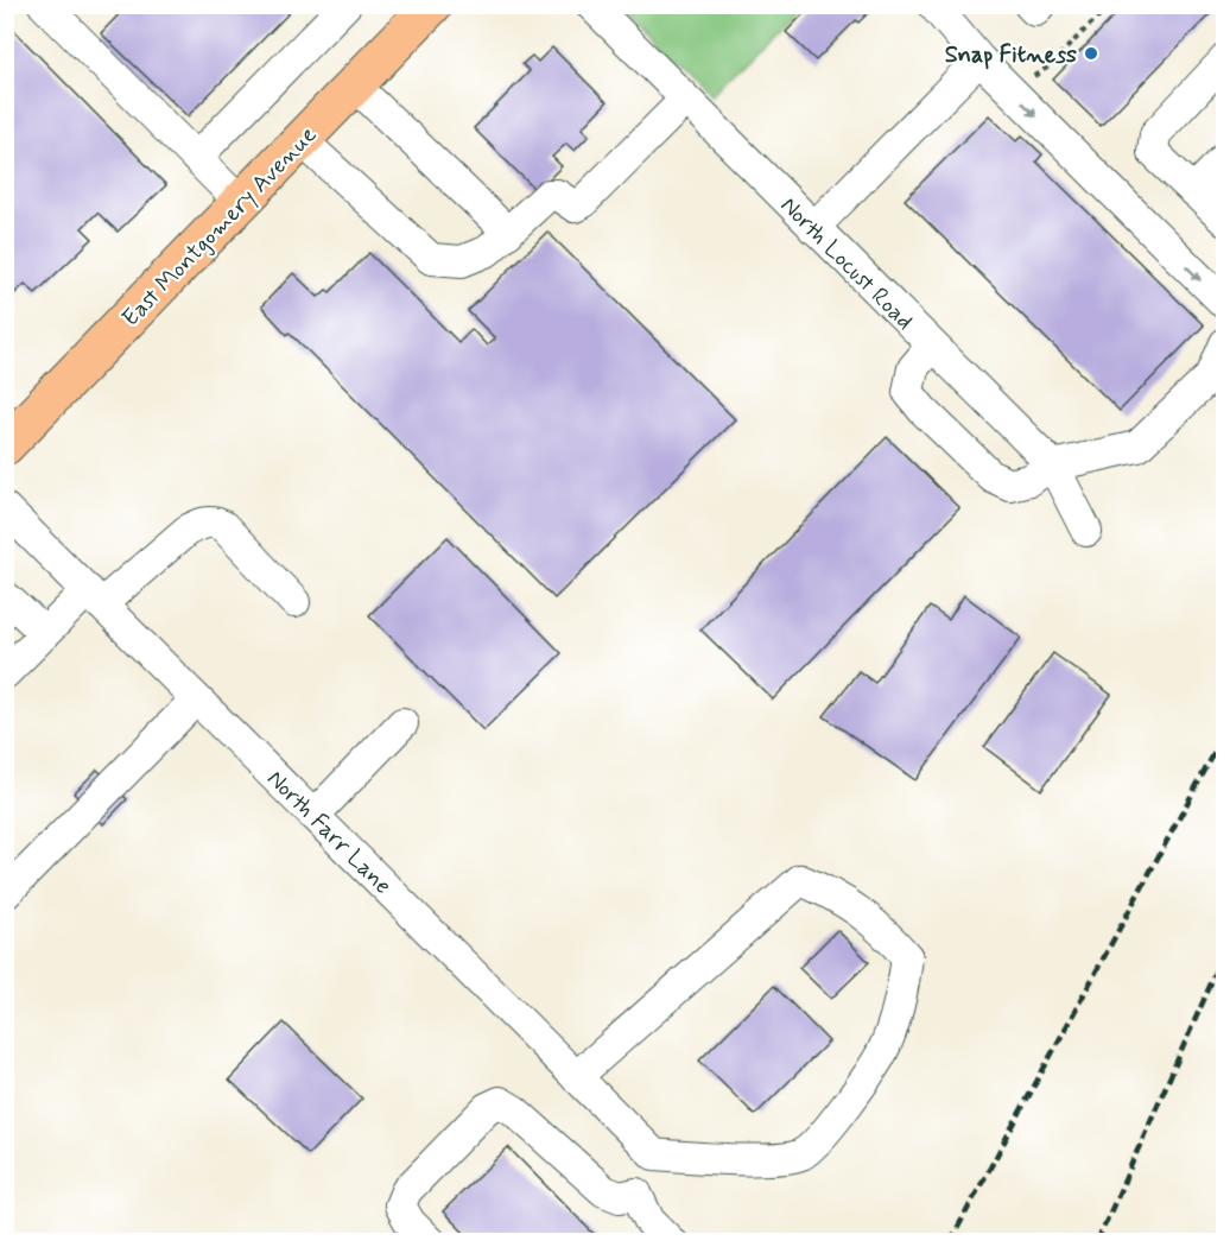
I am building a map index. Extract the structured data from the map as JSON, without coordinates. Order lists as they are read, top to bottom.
{
  "streets": {
    "main road": ["East Montgomery Avenue"],
    "street": ["North Locust Road", "North Farr Lane"]
  },
  "places": ["Snap Fitness"]
}
